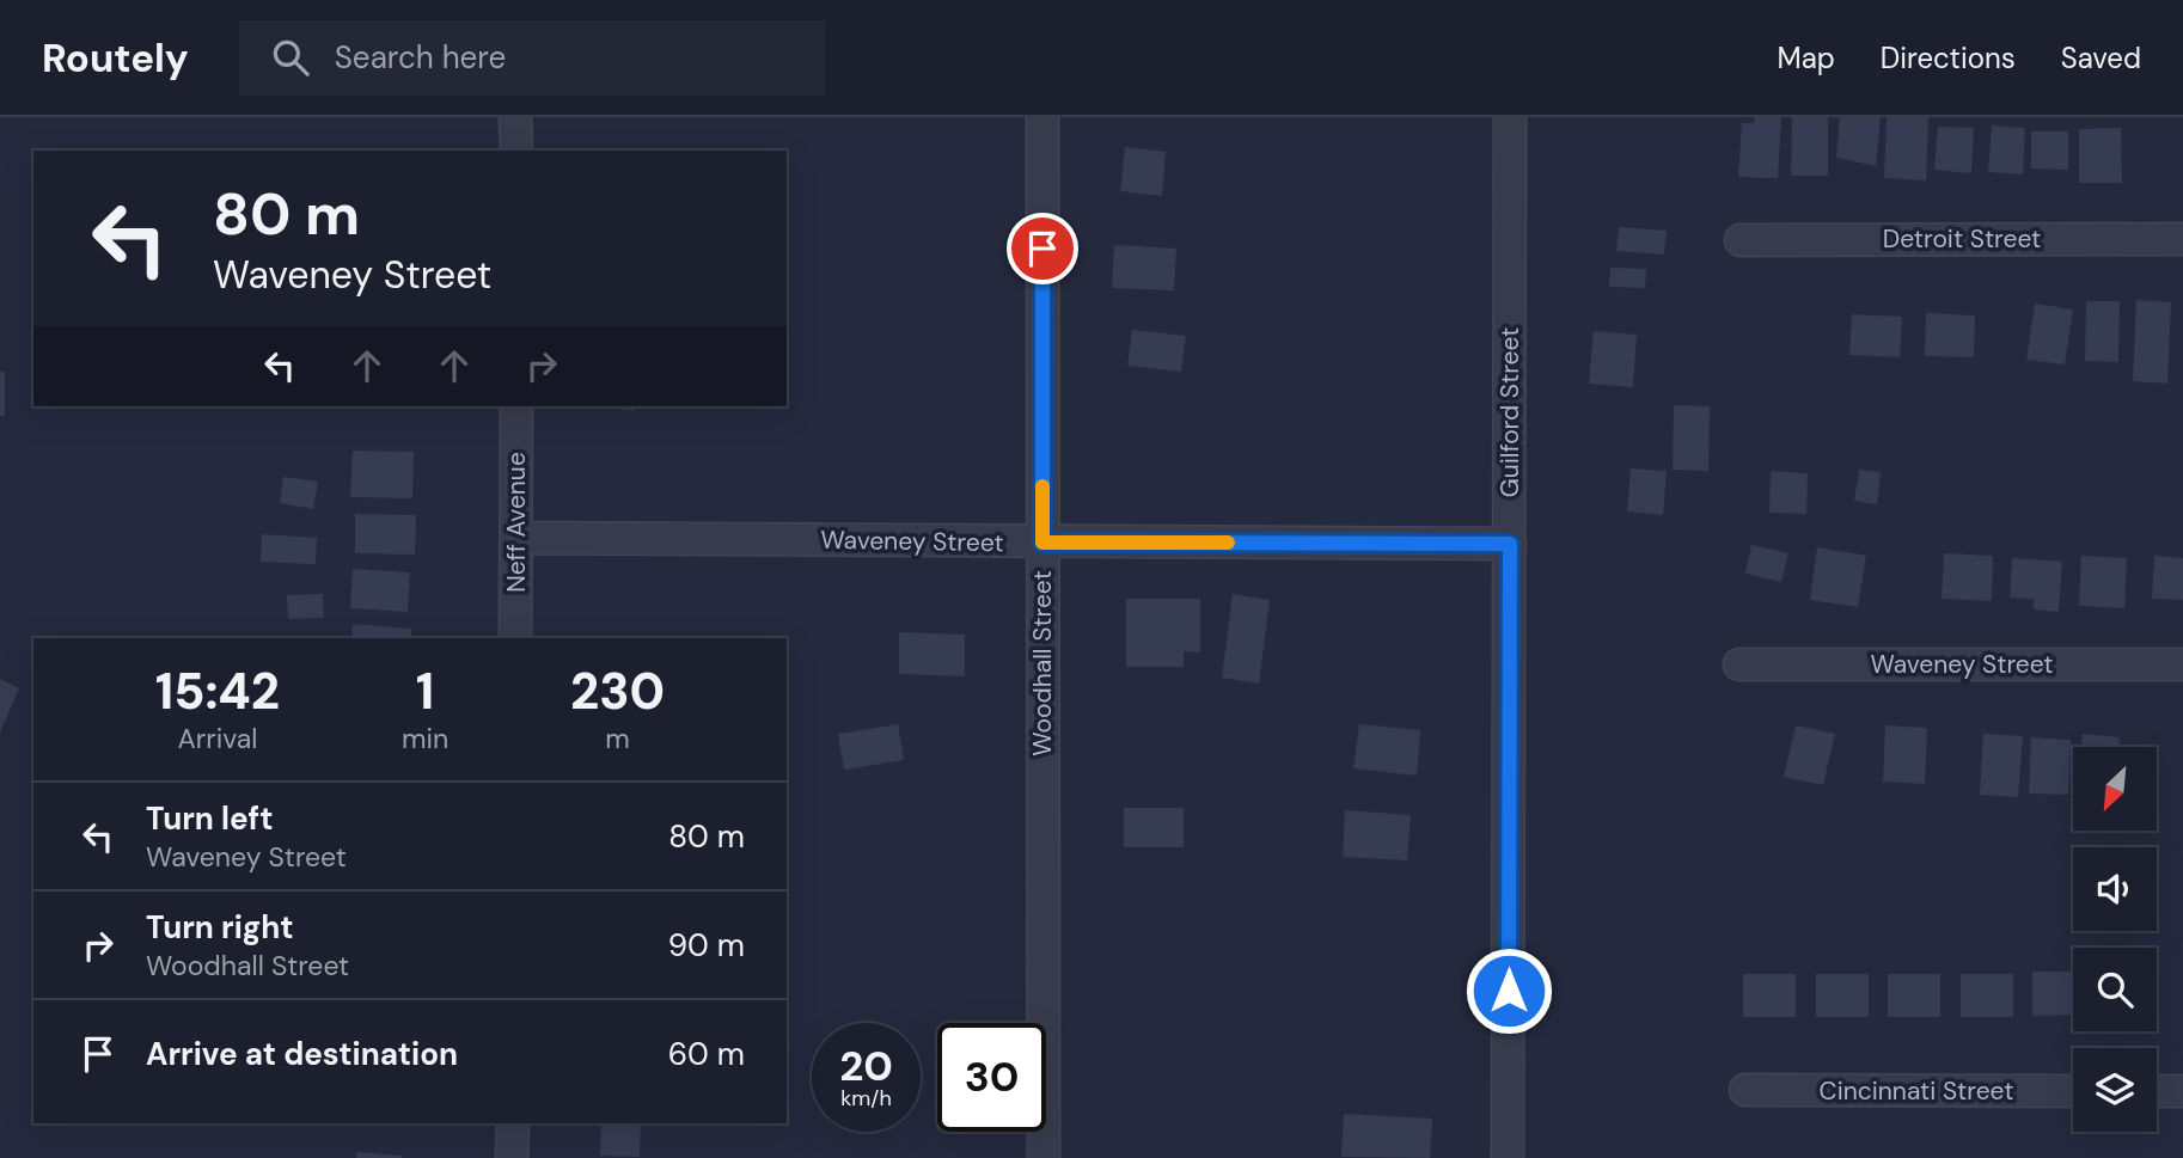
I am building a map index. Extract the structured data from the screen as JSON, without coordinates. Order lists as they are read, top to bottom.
{
  "streets": {
    "street": [
      "Detroit Street",
      "Guilford Street",
      "Neff Avenue",
      "Waveney Street",
      "Woodhall Street",
      "Cincinnati Street"
    ]
  },
  "crossings": [
    ["Guilford Street", "Waveney Street"],
    ["Neff Avenue", "Waveney Street"],
    ["Waveney Street", "Woodhall Street"]
  ],
  "north": "bottom left",
  "page": {
    "header": "Routely",
    "search": "Search here",
    "nav": ["Map", "Directions", "Saved"],
    "turn": ["80 m", "Waveney Street"],
    "eta": [
      "15:42",
      "Arrival",
      "1",
      "min",
      "230",
      "m"
    ],
    "list": [
      {
        "name": "Turn left",
        "note": "Waveney Street",
        "value": "80 m"
      },
      {
        "name": "Turn right",
        "note": "Woodhall Street",
        "value": "90 m"
      },
      {
        "name": "Arrive at destination",
        "value": "60 m"
      }
    ],
    "speed": "20 km/h",
    "limit": "30"
  }
}
